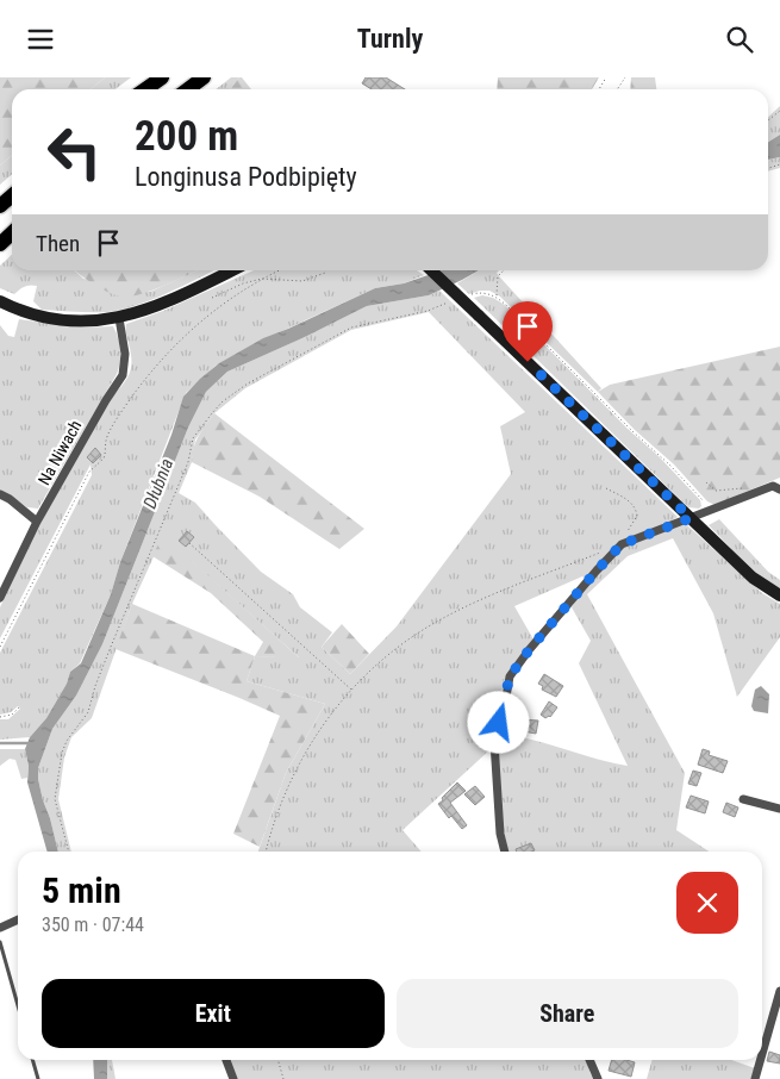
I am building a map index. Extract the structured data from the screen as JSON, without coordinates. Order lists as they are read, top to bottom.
{
  "streets": {
    "street": ["Na Niwach"]
  },
  "water": ["Dłubnia"],
  "page": {
    "header": "Turnly",
    "turn": ["200 m", "Longinusa Podbipięty"],
    "then": "Then",
    "heading": ["5 min", "350 m · 07:44"],
    "buttons": ["Exit", "Share"]
  }
}
